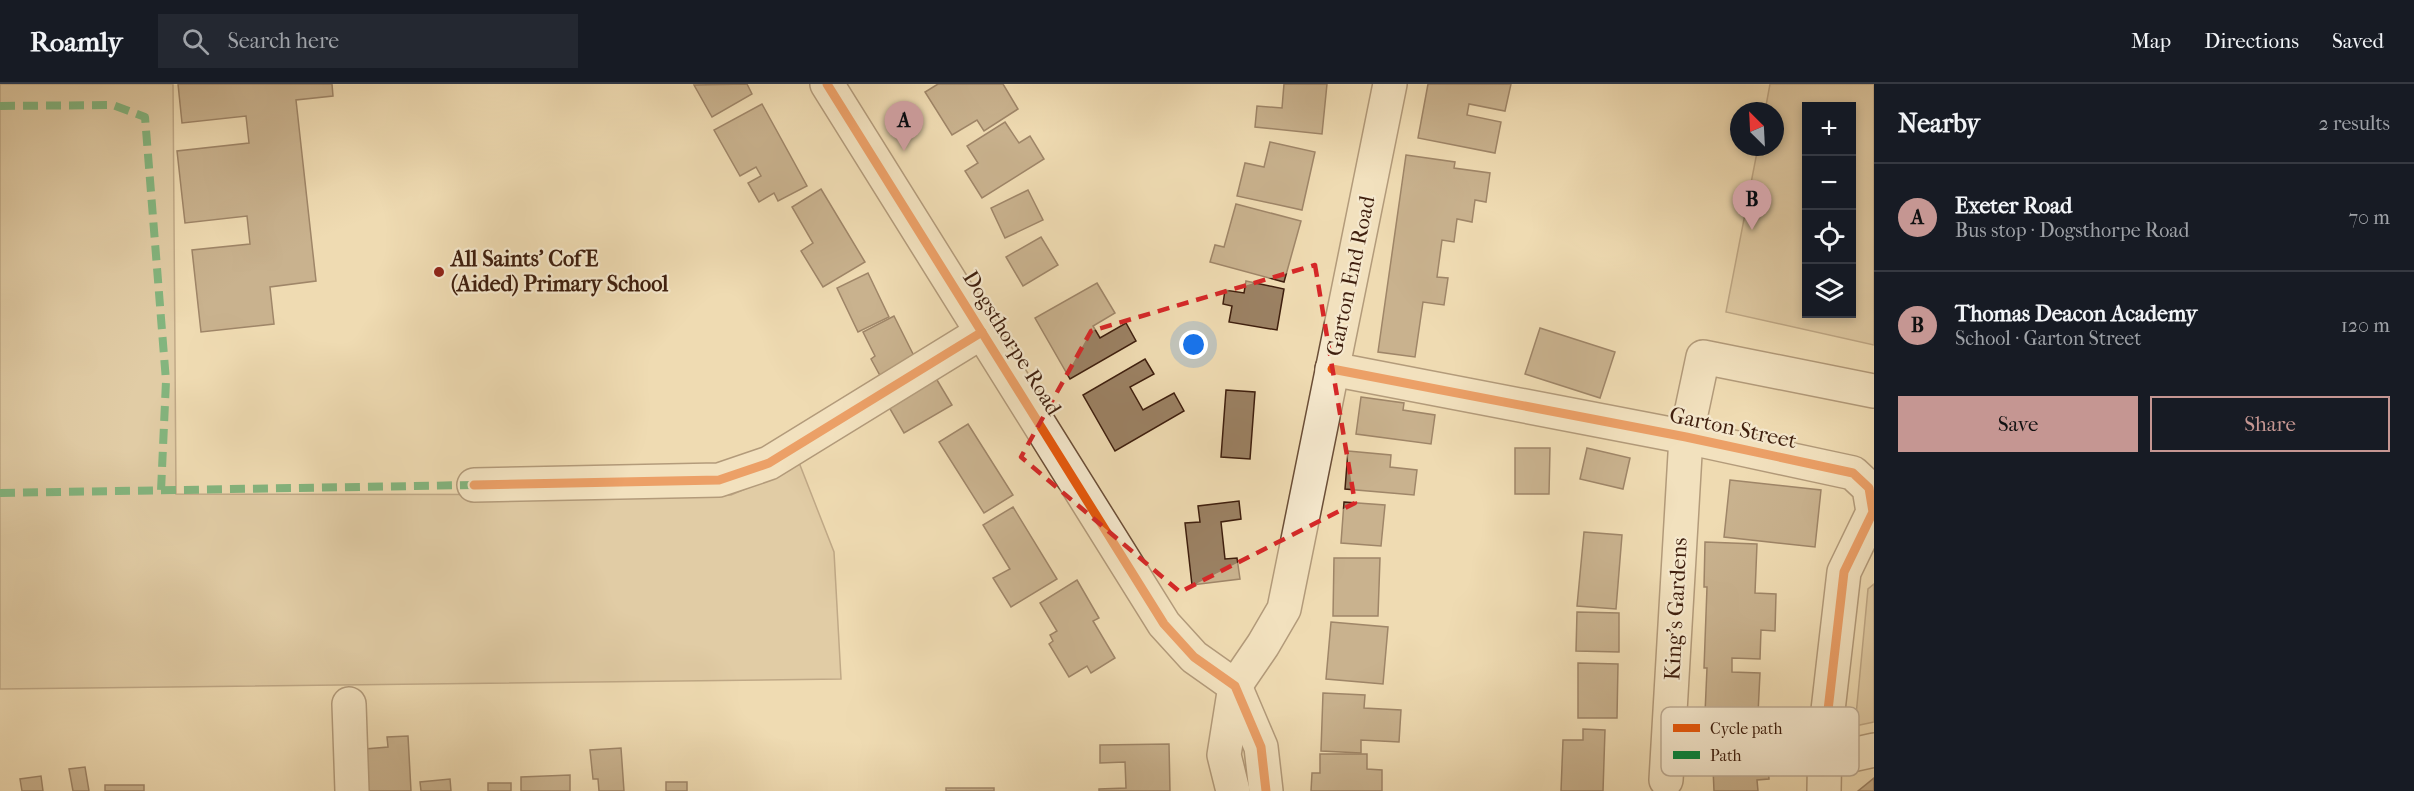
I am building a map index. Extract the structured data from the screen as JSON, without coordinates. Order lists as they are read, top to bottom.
{
  "streets": {
    "street": [
      "Garton End Road",
      "Dogsthorpe Road",
      "Garton Street",
      "King's Gardens"
    ]
  },
  "crossings": [
    ["Garton End Road", "Dogsthorpe Road"],
    ["Garton End Road", "Garton Street"],
    ["Garton Street", "King's Gardens"]
  ],
  "places": ["All Saints' CofE (Aided) Primary School"],
  "legend": ["Cycle path", "Path"],
  "north": "top left",
  "page": {
    "header": "Roamly",
    "search": "Search here",
    "nav": ["Map", "Directions", "Saved"],
    "heading": ["Nearby", "2 results"],
    "pins": ["A", "B"],
    "map_buttons": ["+", "−"],
    "list": [
      {
        "mark": "A",
        "name": "Exeter Road",
        "note": "Bus stop · Dogsthorpe Road",
        "value": "70 m"
      },
      {
        "mark": "B",
        "name": "Thomas Deacon Academy",
        "note": "School · Garton Street",
        "value": "120 m"
      }
    ],
    "buttons": ["Save", "Share"]
  }
}
